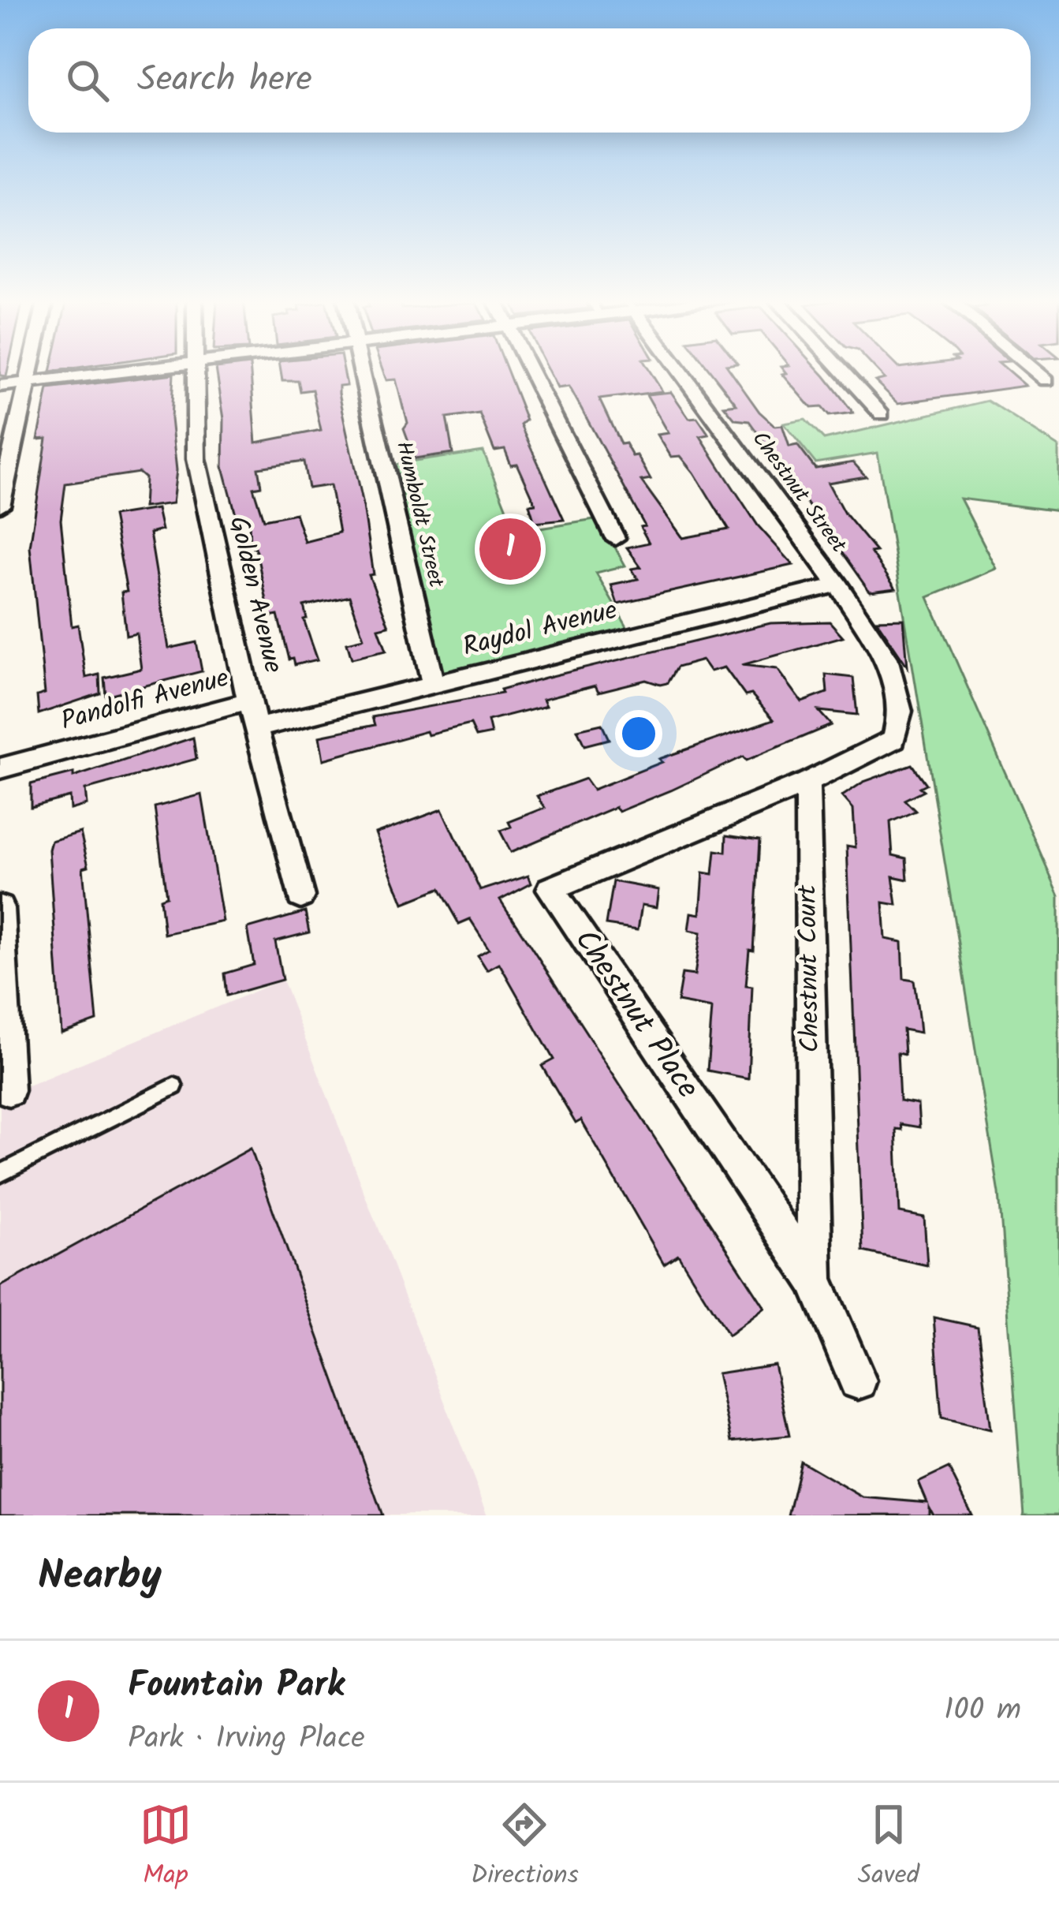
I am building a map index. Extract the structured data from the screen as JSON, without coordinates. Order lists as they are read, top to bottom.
{
  "streets": {
    "street": [
      "Chestnut Street",
      "Humboldt Street",
      "Golden Avenue",
      "Raydol Avenue",
      "Pandolfi Avenue",
      "Chestnut Court",
      "Chestnut Place"
    ]
  },
  "crossings": [
    ["Chestnut Street", "Raydol Avenue"],
    ["Chestnut Street", "Chestnut Court"],
    ["Chestnut Street", "Chestnut Place"],
    ["Humboldt Street", "Raydol Avenue"],
    ["Golden Avenue", "Raydol Avenue"],
    ["Golden Avenue", "Pandolfi Avenue"],
    ["Chestnut Court", "Chestnut Place"]
  ],
  "page": {
    "search": "Search here",
    "pins": "1",
    "heading": "Nearby",
    "list": [
      {
        "mark": "1",
        "name": "Fountain Park",
        "note": "Park · Irving Place",
        "value": "100 m"
      }
    ],
    "nav": ["Map", "Directions", "Saved"]
  }
}
